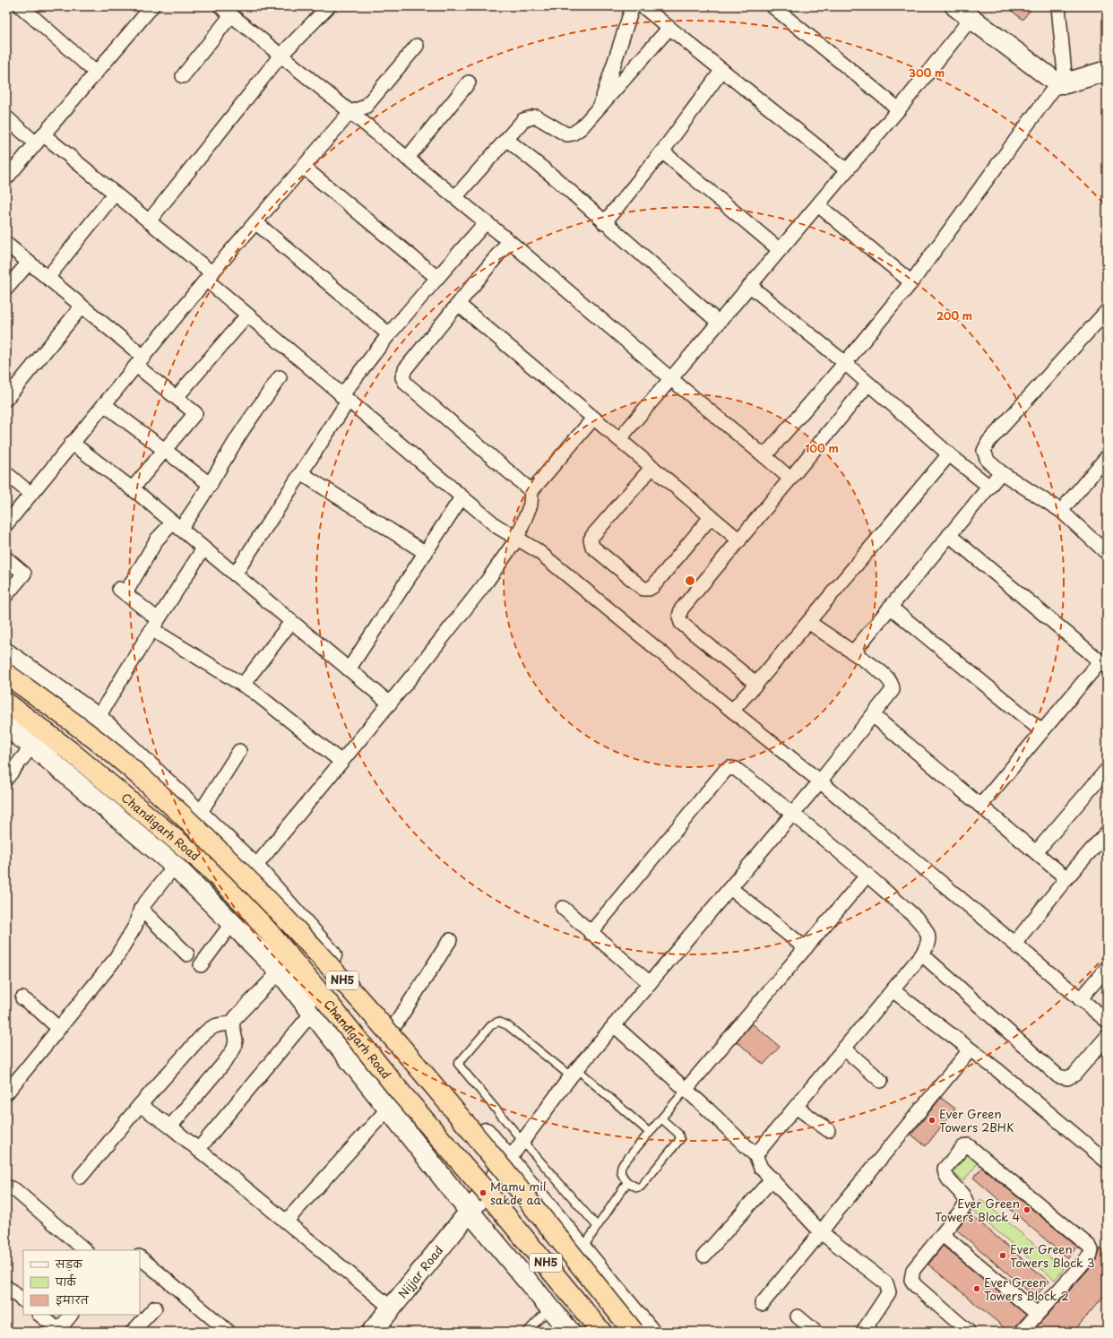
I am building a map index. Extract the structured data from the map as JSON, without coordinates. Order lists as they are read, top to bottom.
{
  "streets": {
    "highway": ["Chandigarh Road", "NH5"],
    "main road": ["Nijjar Road"]
  },
  "places": [
    "Ever Green Towers 2BHK",
    "Mamu mil sakde aa",
    "Ever Green Towers Block 4",
    "Ever Green Towers Block 3",
    "Ever Green Towers Block 2"
  ],
  "legend": ["सड़क", "पार्क", "इमारत"],
  "rings": ["300 m", "200 m", "100 m"]
}
